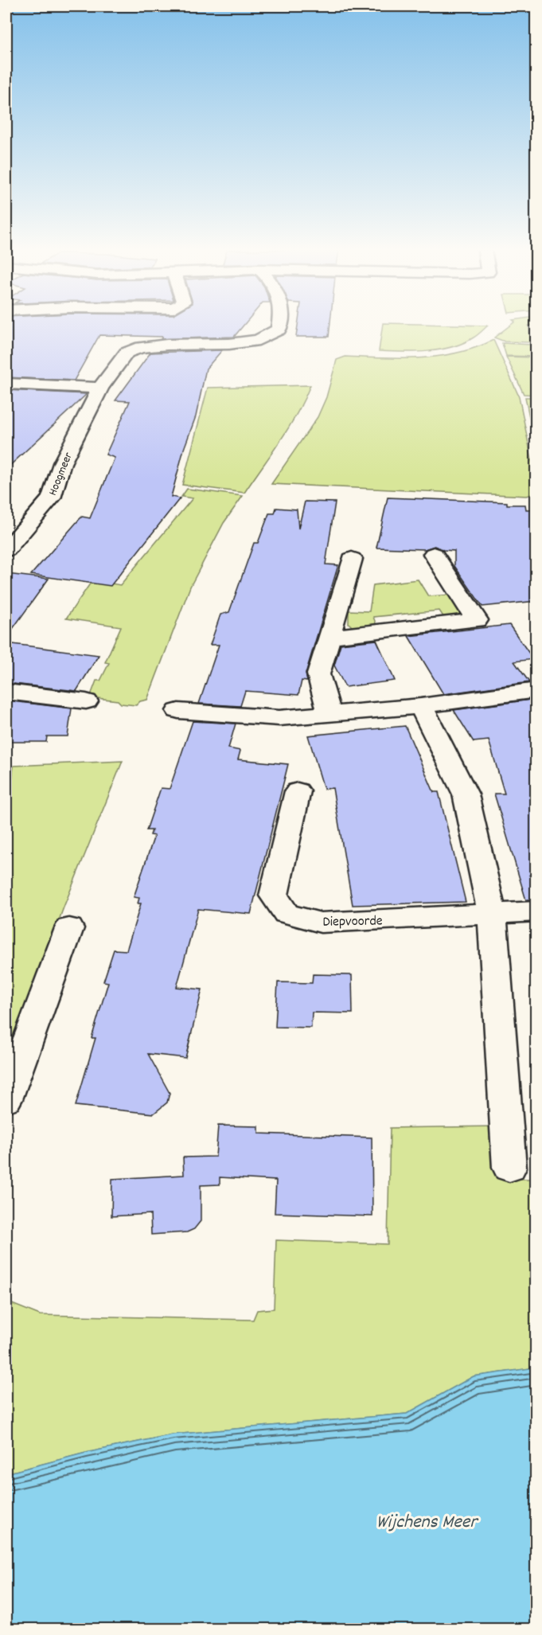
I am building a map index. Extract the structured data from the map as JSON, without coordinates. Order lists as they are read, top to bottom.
{
  "streets": {
    "street": ["Hoogmeer", "Diepvoorde"]
  },
  "water": ["Wijchens Meer"]
}
